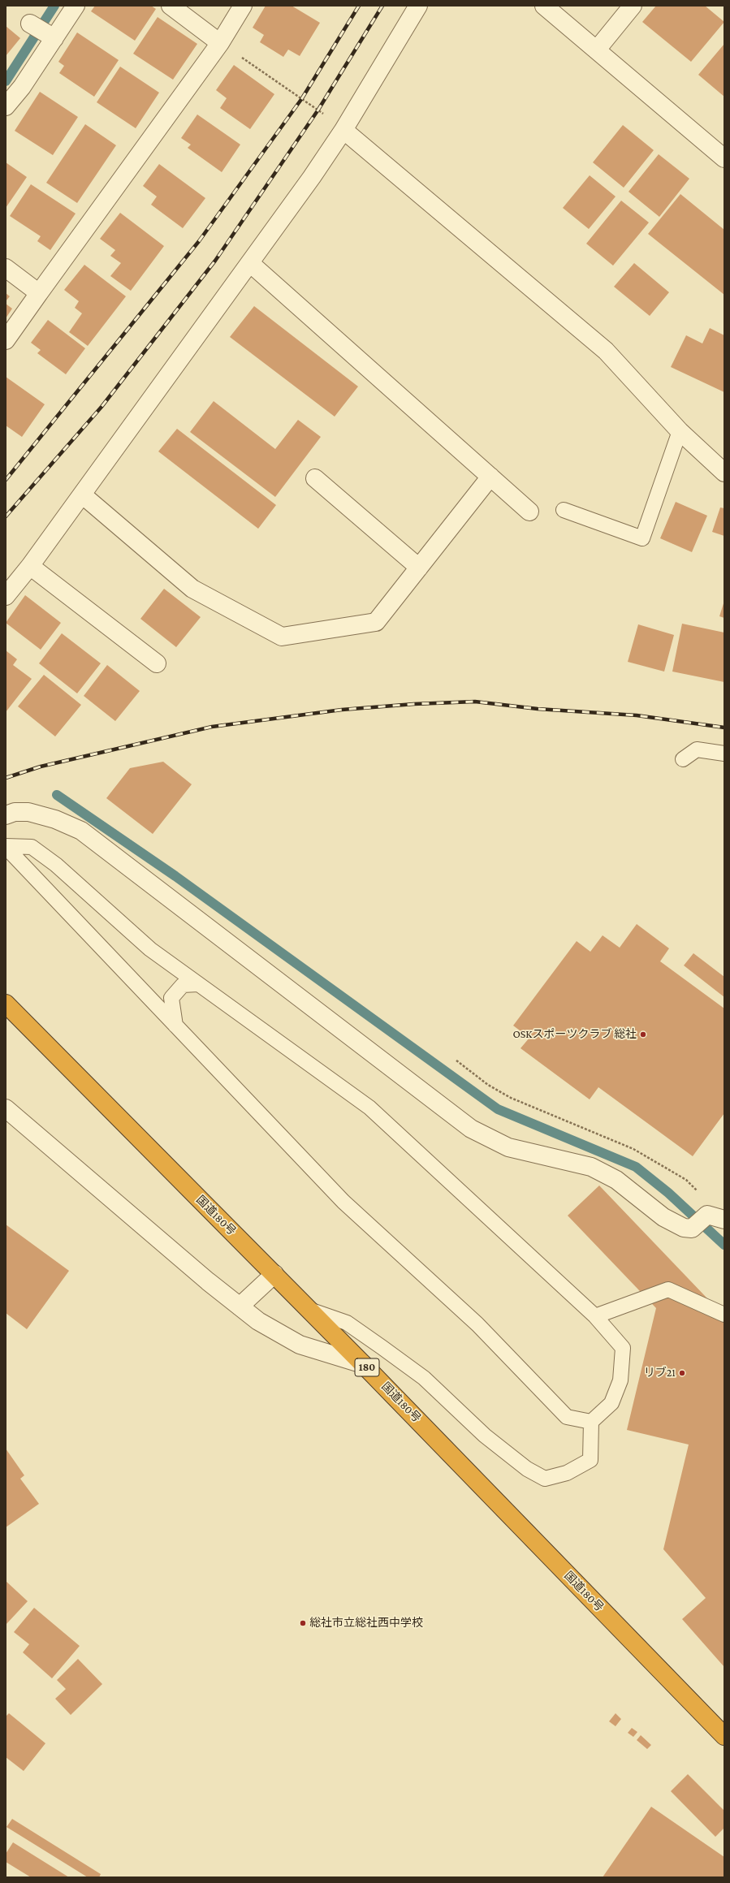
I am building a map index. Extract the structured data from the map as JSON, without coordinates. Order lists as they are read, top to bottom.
{
  "streets": {
    "highway": ["国道180号", "180"]
  },
  "places": ["OSKスポーツクラブ 総社", "リブ21", "総社市立総社西中学校"]
}
